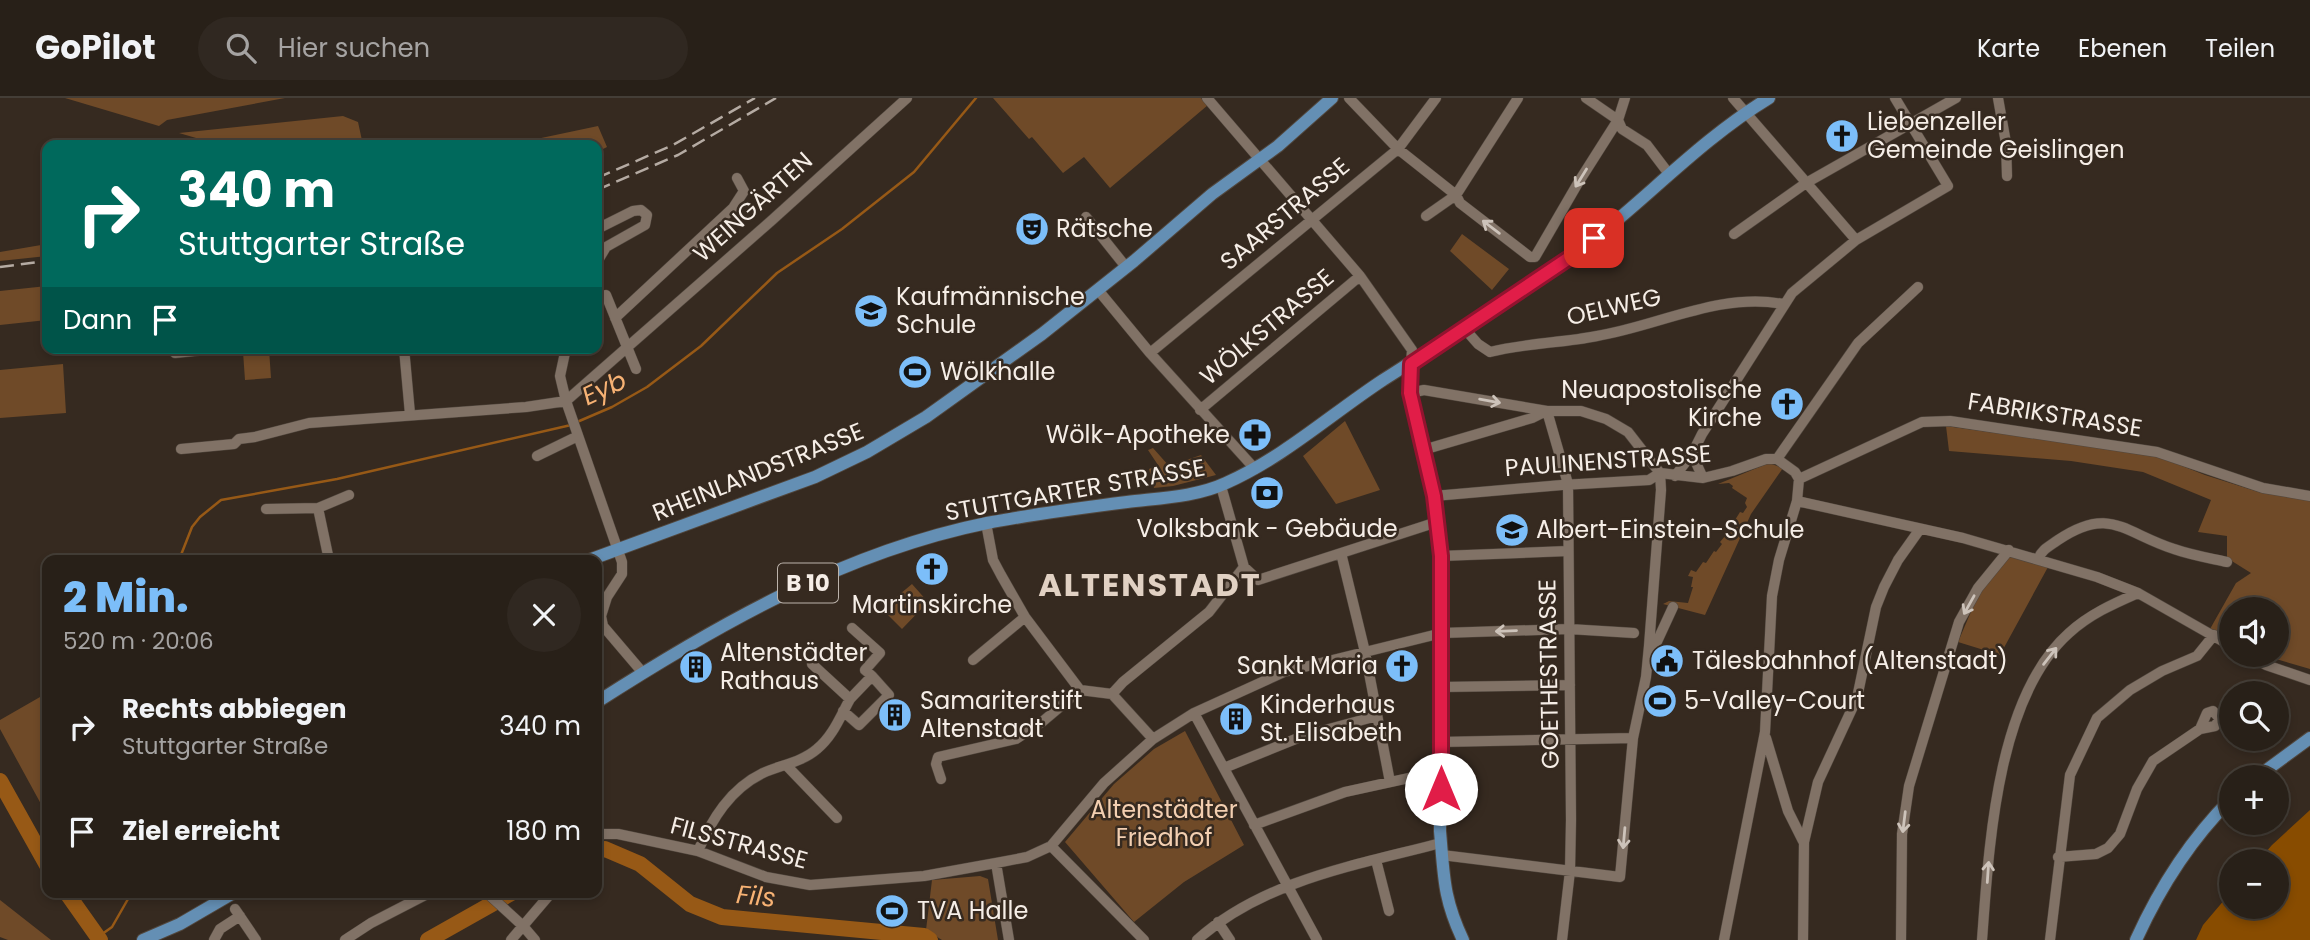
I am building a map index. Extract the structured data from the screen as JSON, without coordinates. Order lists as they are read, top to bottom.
{
  "streets": {
    "main road": ["RHEINLANDSTRASSE", "STUTTGARTER STRASSE", "B 10"],
    "street": [
      "WEINGÄRTEN",
      "SAARSTRASSE",
      "OELWEG",
      "WÖLKSTRASSE",
      "FABRIKSTRASSE",
      "PAULINENSTRASSE",
      "GOETHESTRASSE",
      "FILSSTRASSE"
    ]
  },
  "crossings": [
    ["OELWEG", "STUTTGARTER STRASSE"],
    ["PAULINENSTRASSE", "GOETHESTRASSE"]
  ],
  "districts": ["ALTENSTADT"],
  "water": ["Eyb", "Fils"],
  "parks": ["Altenstädter Friedhof"],
  "places": {
    "church": [
      "Liebenzeller Gemeinde Geislingen",
      "Neuapostolische Kirche",
      "Martinskirche",
      "Sankt Maria"
    ],
    "theatre": ["Rätsche"],
    "school or university": ["Kaufmännische Schule", "Albert-Einstein-Schule"],
    "sports": ["Wölkhalle", "5-Valley-Court", "TVA Halle"],
    "pharmacy": ["Wölk-Apotheke"],
    "bank": ["Volksbank - Gebäude"],
    "public building": ["Tälesbahnhof (Altenstadt)"],
    "building": ["Altenstädter Rathaus", "Samariterstift Altenstadt", "Kinderhaus St. Elisabeth"]
  },
  "page": {
    "header": "GoPilot",
    "search": "Hier suchen",
    "nav": ["Karte", "Ebenen", "Teilen"],
    "turn": ["340 m", "Stuttgarter Straße"],
    "then": "Dann",
    "heading": ["2 Min.", "520 m · 20:06"],
    "map_buttons": ["+", "−"],
    "list": [
      {
        "name": "Rechts abbiegen",
        "note": "Stuttgarter Straße",
        "value": "340 m"
      },
      {
        "name": "Ziel erreicht",
        "value": "180 m"
      }
    ]
  }
}
